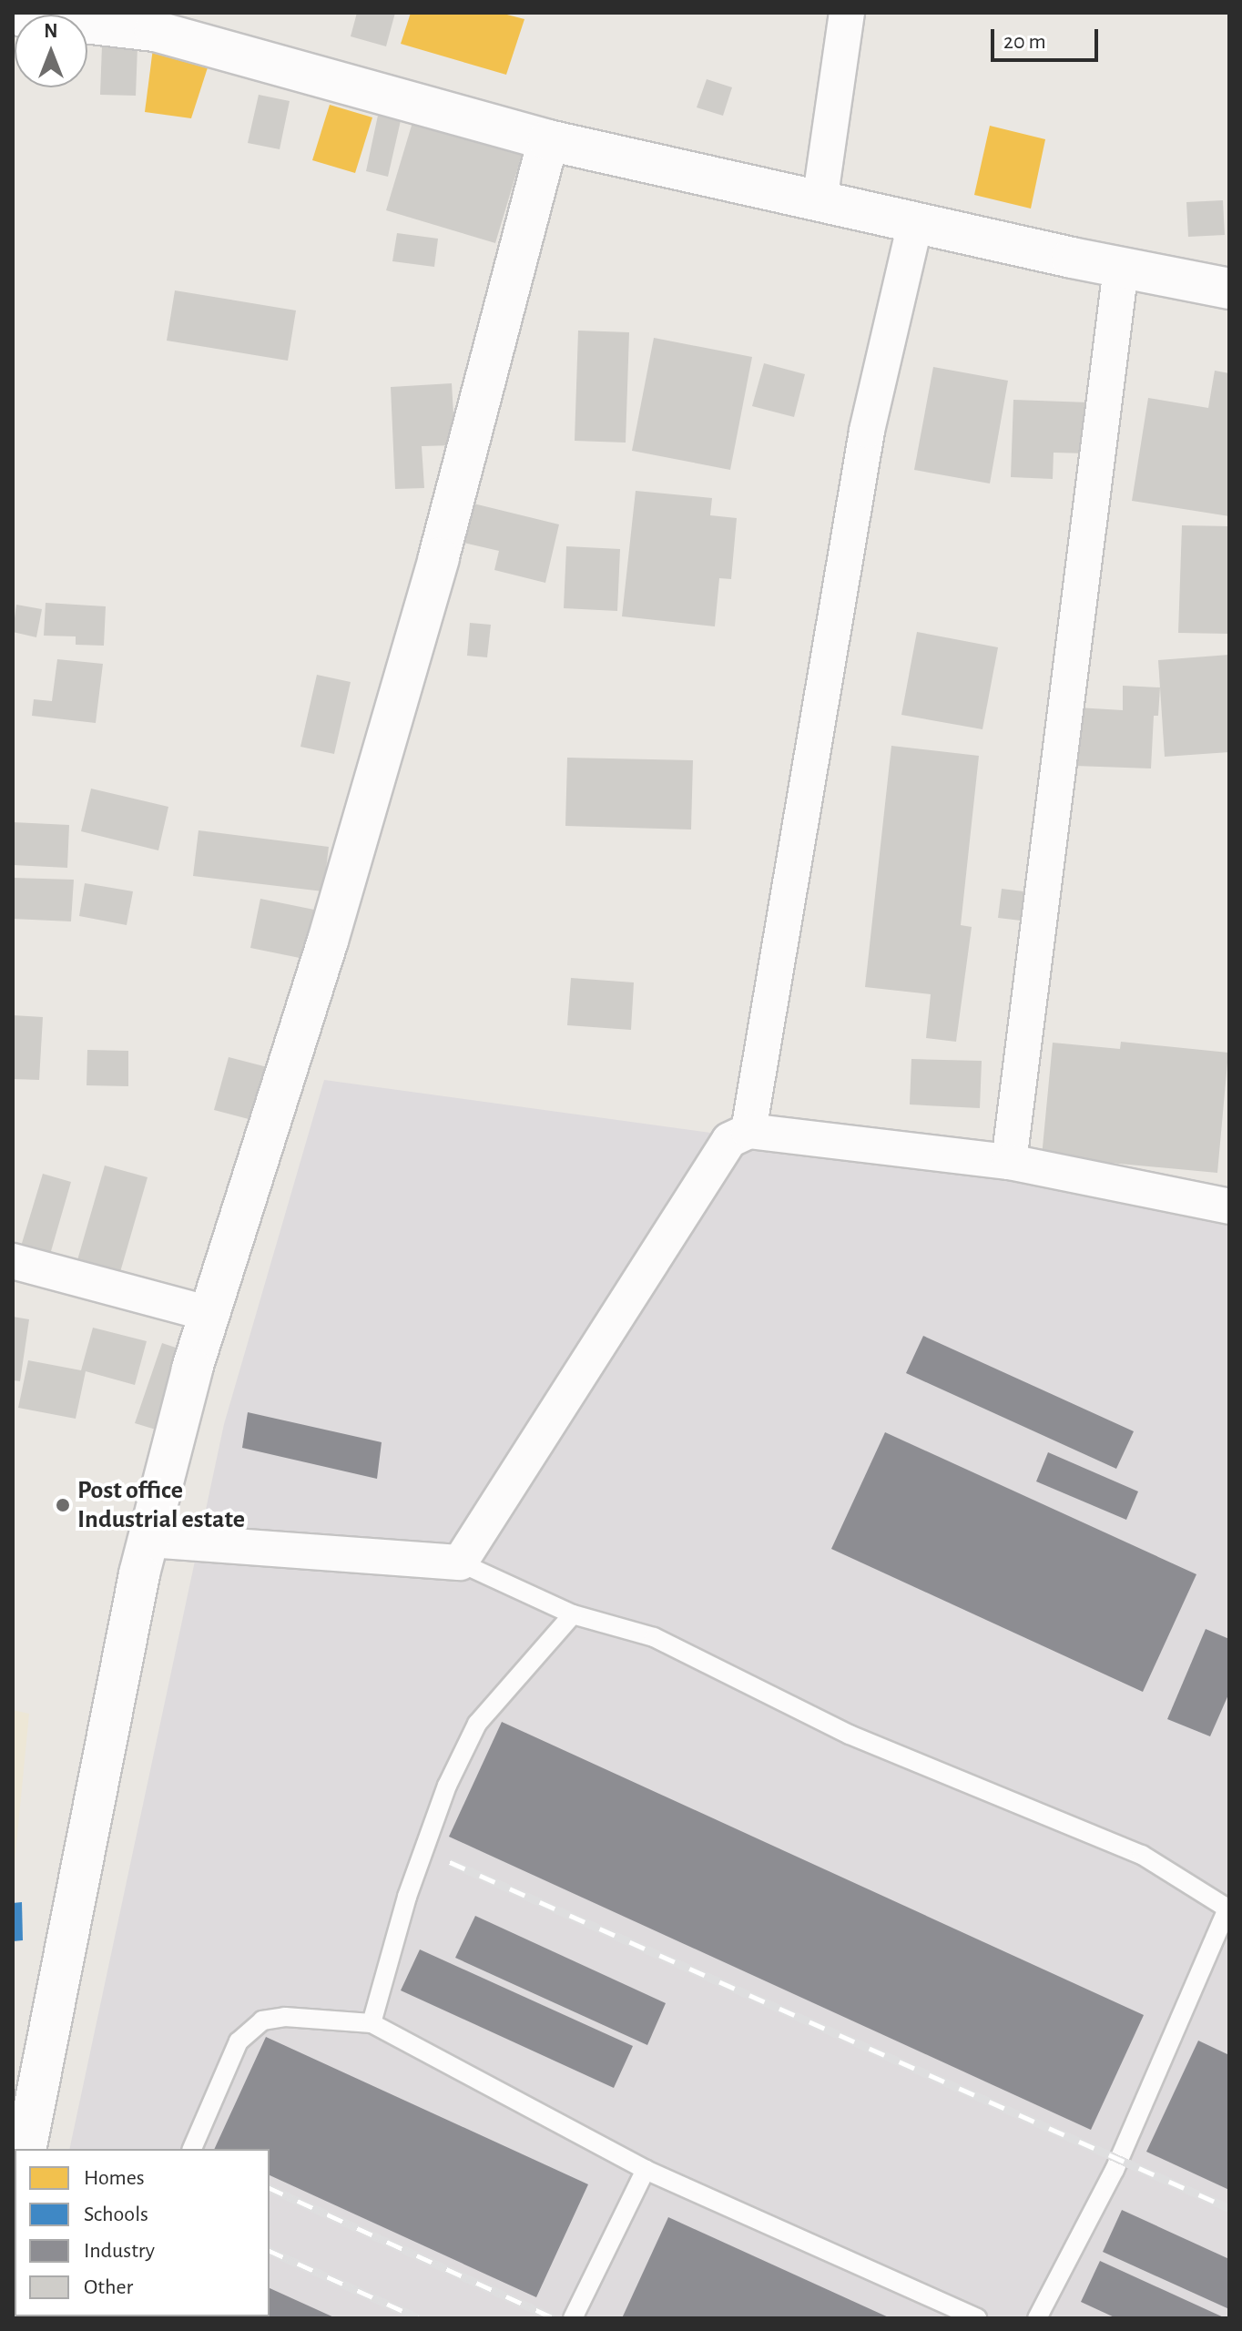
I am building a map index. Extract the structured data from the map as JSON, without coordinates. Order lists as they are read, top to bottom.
{
  "places": ["Post office Industrial estate"],
  "legend": [
    "Homes",
    "Schools",
    "Industry",
    "Other"
  ],
  "scale_bar": "20 m",
  "north": "top"
}
